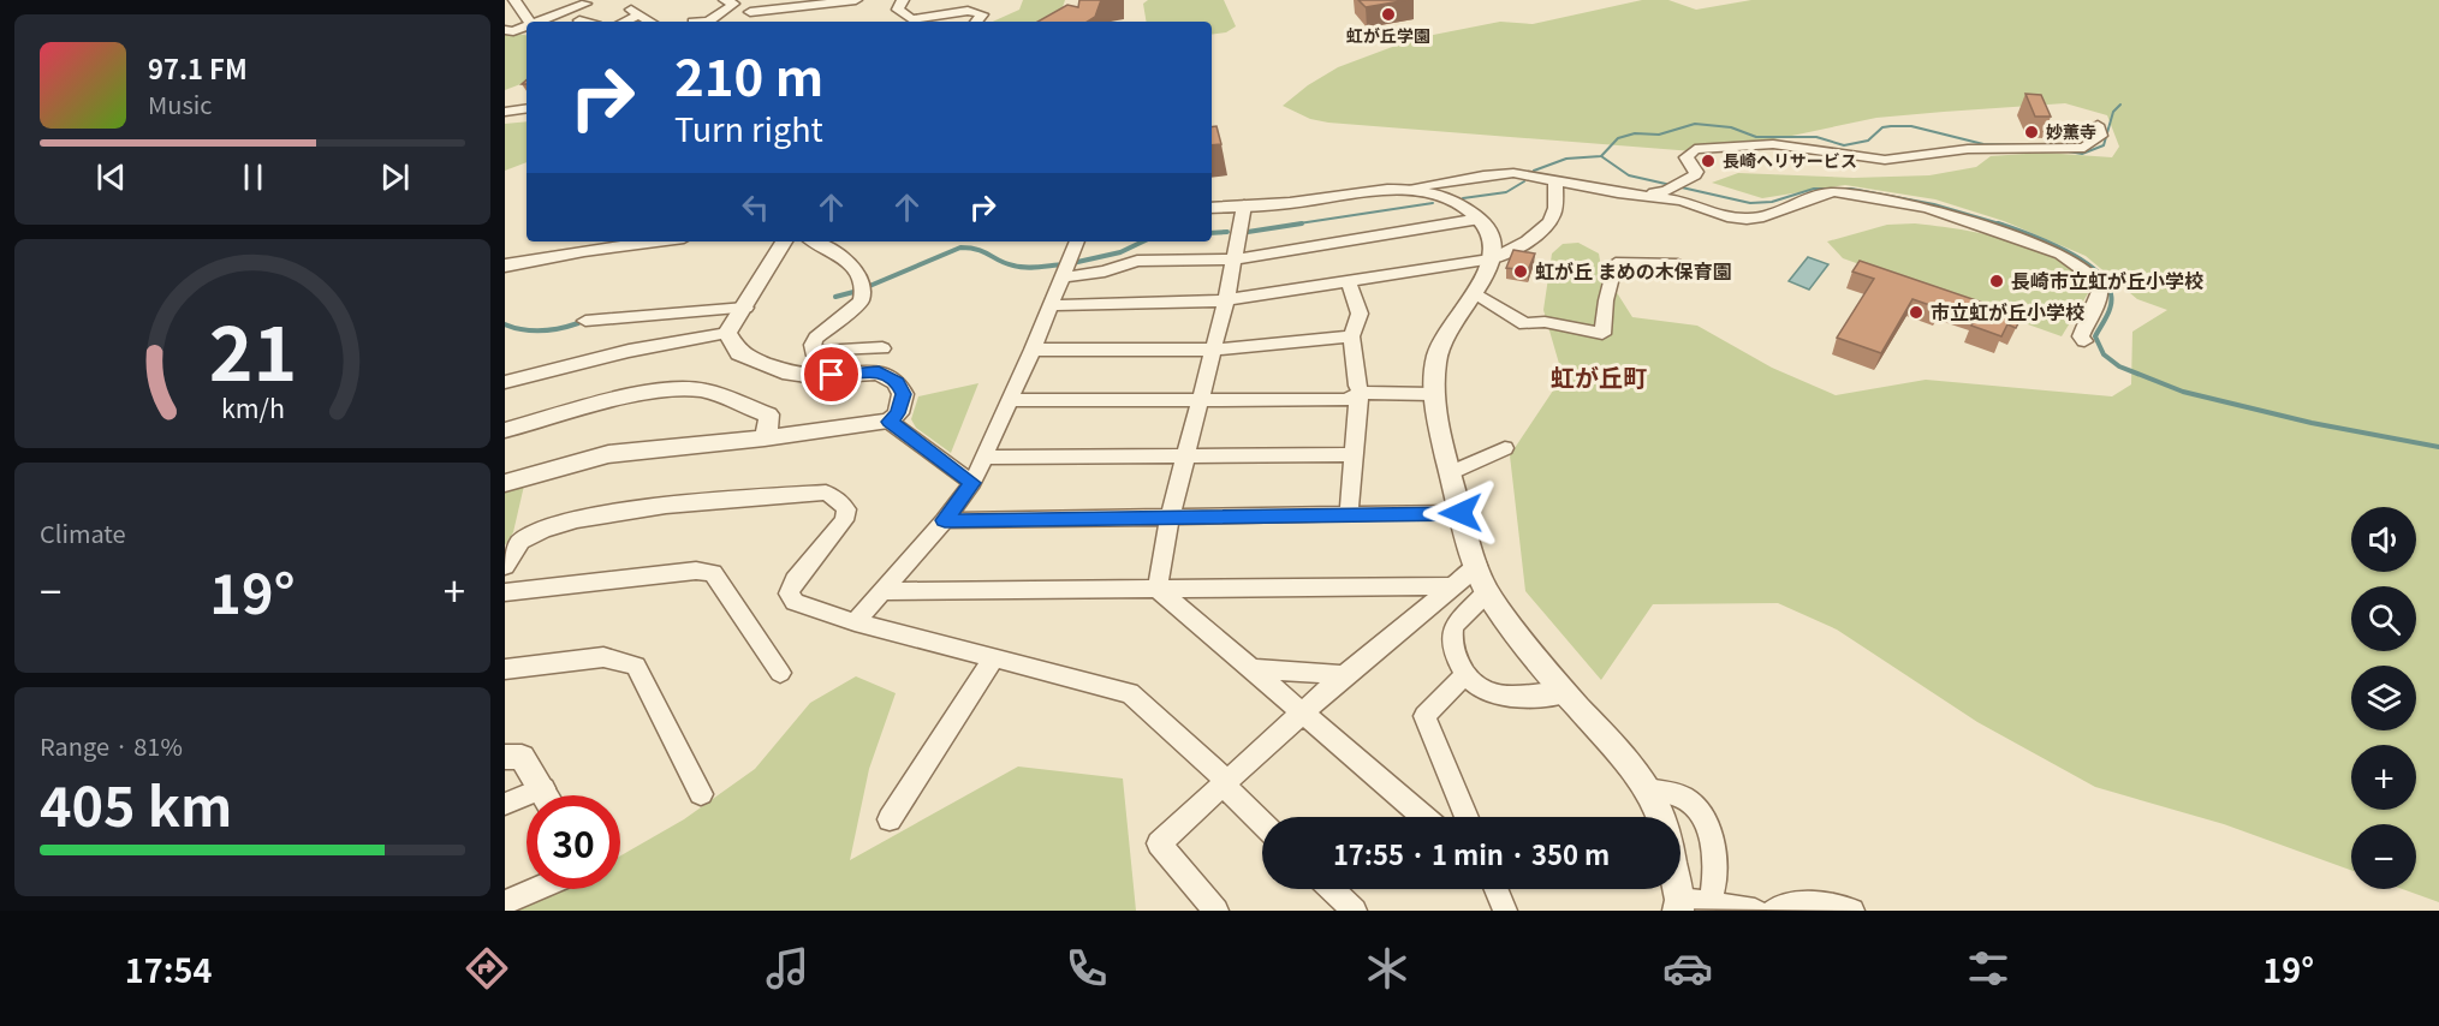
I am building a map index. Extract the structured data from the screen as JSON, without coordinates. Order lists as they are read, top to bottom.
{
  "districts": ["虹が丘町"],
  "places": [
    "虹が丘学園",
    "妙薫寺",
    "長崎ヘリサービス",
    "虹が丘 まめの木保育園",
    "長崎市立虹が丘小学校",
    "市立虹が丘小学校"
  ],
  "page": {
    "turn": ["210 m", "Turn right"],
    "song": ["97.1 FM", "Music"],
    "tile": [
      "Climate",
      ["Range · 81%", "405 km"]
    ],
    "map_buttons": ["+", "−"],
    "heat": ["−", "19°", "+"],
    "limit": "30",
    "trip": "17:55 · 1 min · 350 m",
    "tabs": ["17:54", "19°"],
    "gauge": ["21", "km/h"]
  }
}
